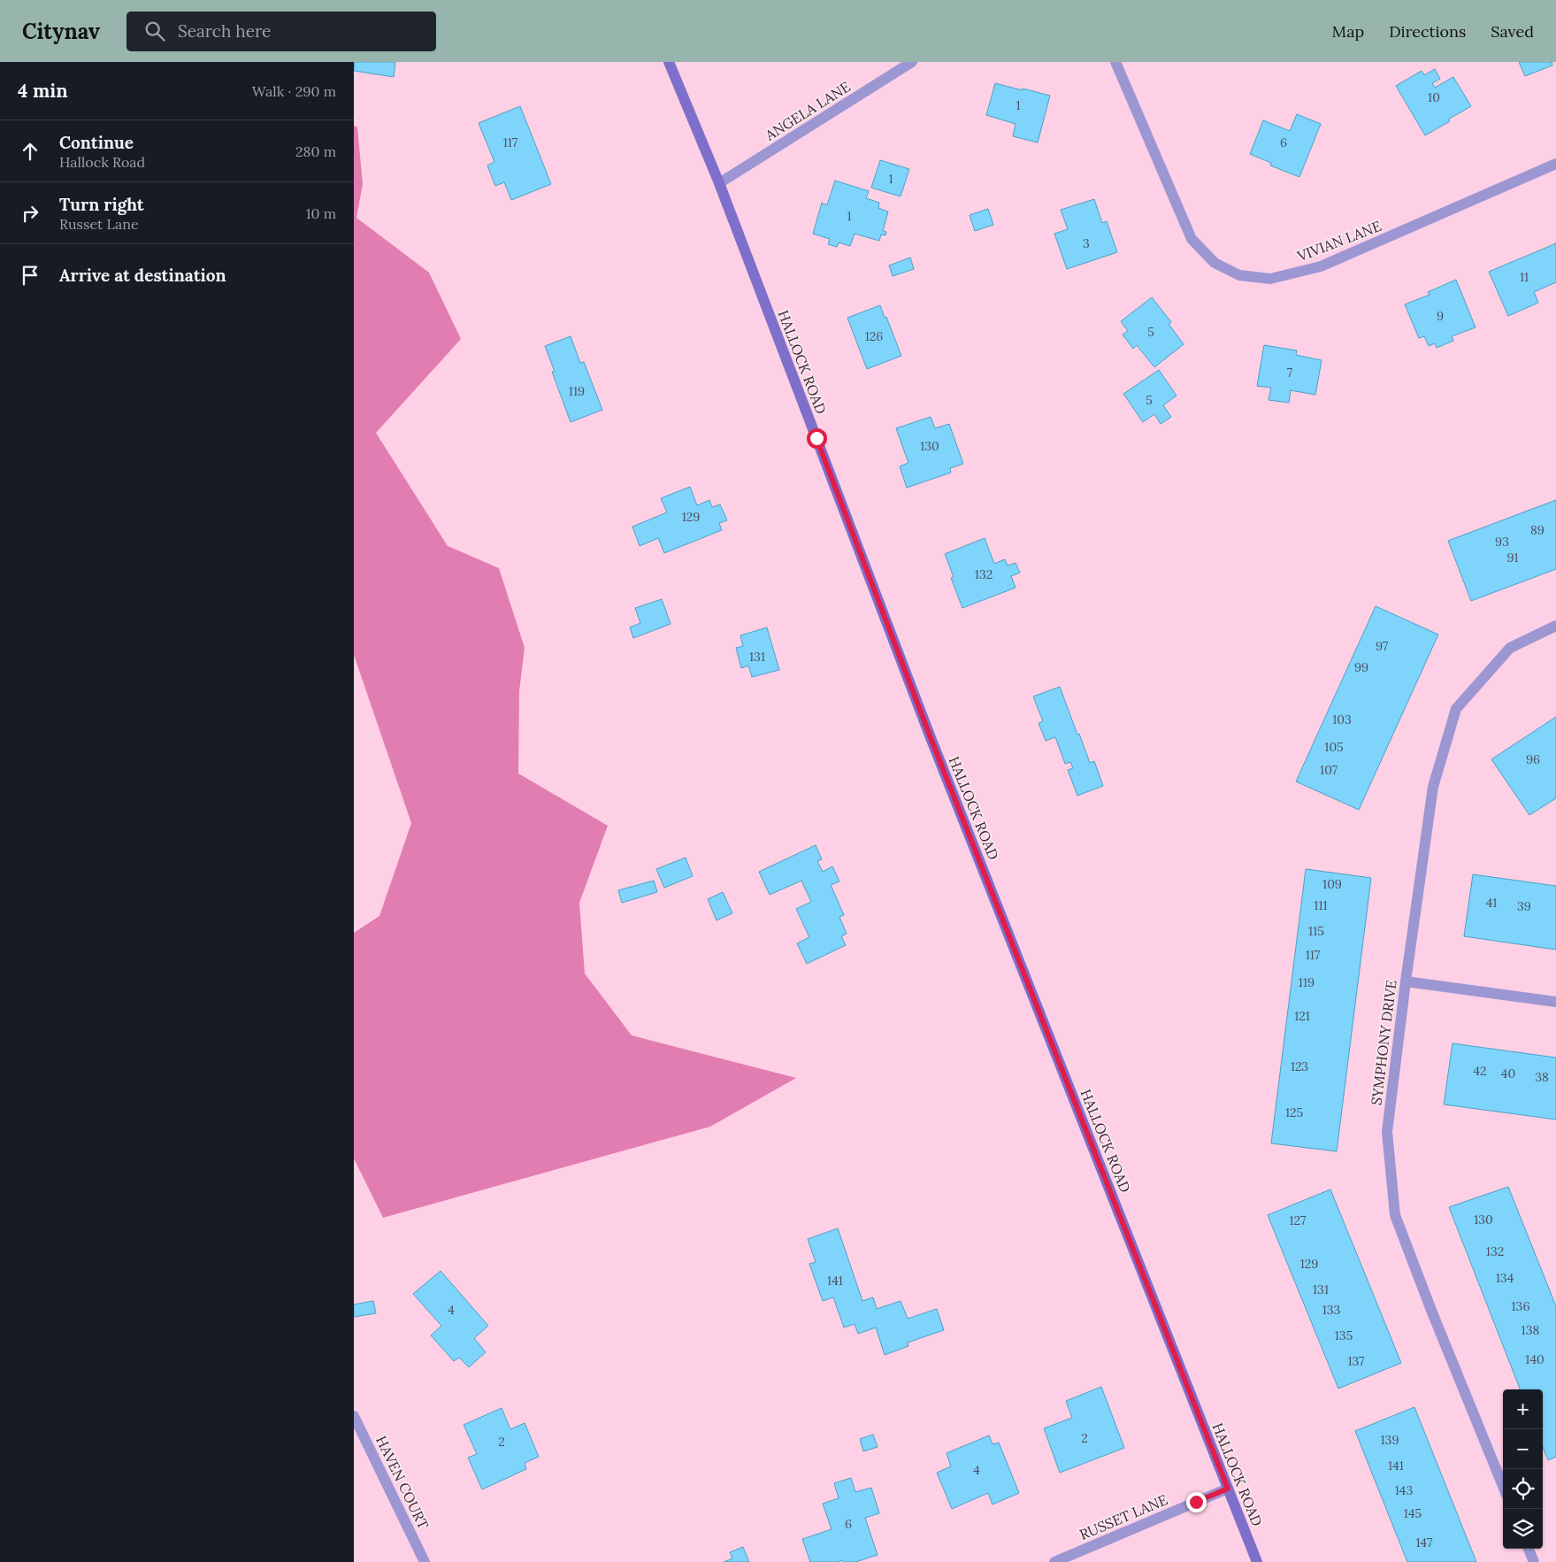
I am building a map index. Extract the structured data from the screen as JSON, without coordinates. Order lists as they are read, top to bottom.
{
  "streets": {
    "street": [
      "ANGELA LANE",
      "VIVIAN LANE",
      "HALLOCK ROAD",
      "SYMPHONY DRIVE",
      "HAVEN COURT",
      "RUSSET LANE"
    ]
  },
  "crossings": [
    ["ANGELA LANE", "HALLOCK ROAD"],
    ["HALLOCK ROAD", "RUSSET LANE"]
  ],
  "house_numbers": [
    "10",
    "1",
    "117",
    "6",
    "1",
    "1",
    "3",
    "11",
    "9",
    "5",
    "126",
    "7",
    "119",
    "5",
    "130",
    "129",
    "89",
    "93",
    "91",
    "132",
    "97",
    "131",
    "99",
    "103",
    "105",
    "96",
    "107",
    "109",
    "41",
    "111",
    "39",
    "115",
    "117",
    "119",
    "121",
    "123",
    "42",
    "40",
    "38",
    "125",
    "130",
    "127",
    "132",
    "129",
    "134",
    "141",
    "131",
    "136",
    "4",
    "133",
    "138",
    "135",
    "140",
    "137",
    "2",
    "139",
    "2",
    "141",
    "4",
    "143",
    "145",
    "6",
    "147"
  ],
  "page": {
    "header": "Citynav",
    "search": "Search here",
    "nav": ["Map", "Directions", "Saved"],
    "heading": ["4 min", "Walk · 290 m"],
    "list": [
      ["Continue", "Hallock Road", "280 m"],
      ["Turn right", "Russet Lane", "10 m"],
      "Arrive at destination"
    ],
    "map_buttons": ["+", "−"]
  }
}
